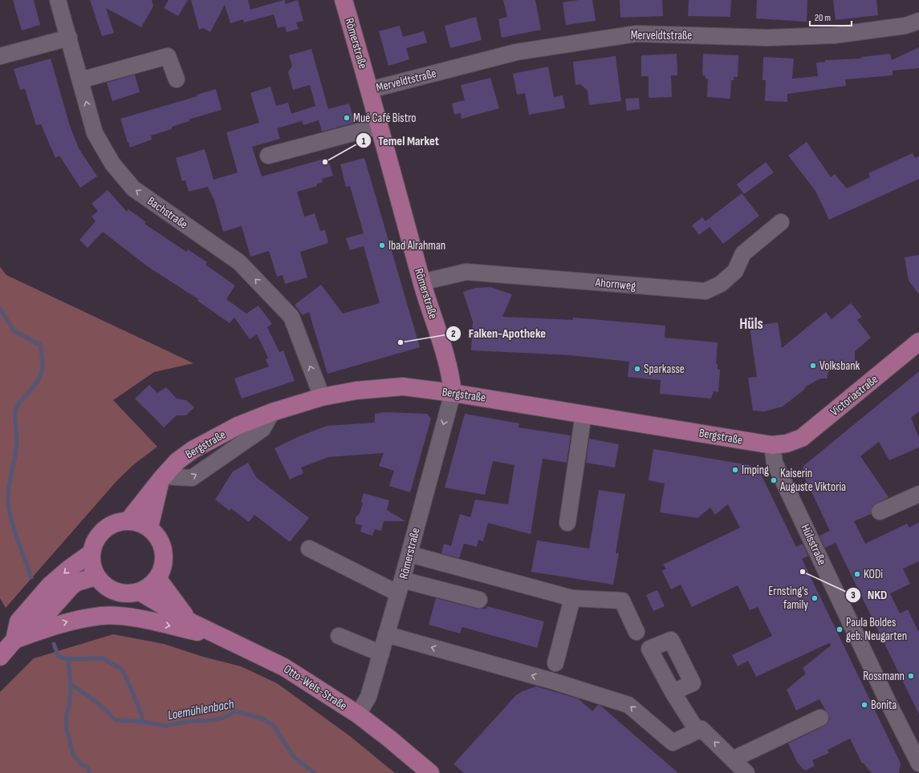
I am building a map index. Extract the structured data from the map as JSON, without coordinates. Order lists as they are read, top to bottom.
{
  "streets": {
    "main road": [
      "Römerstraße",
      "Bergstraße",
      "Victoriastraße",
      "Otto-Wels-Straße"
    ],
    "street": [
      "Merveldtstraße",
      "Bachstraße",
      "Ahornweg",
      "Hülsstraße"
    ]
  },
  "crossings": [
    ["Merveldtstraße", "Römerstraße"],
    ["Römerstraße", "Ahornweg"],
    ["Römerstraße", "Bergstraße"],
    ["Römerstraße", "Otto-Wels-Straße"],
    ["Bachstraße", "Bergstraße"],
    ["Bergstraße", "Victoriastraße"],
    ["Bergstraße", "Hülsstraße"],
    ["Bergstraße", "Otto-Wels-Straße"],
    ["Victoriastraße", "Hülsstraße"]
  ],
  "one_way": ["Bachstraße"],
  "districts": ["Hüls"],
  "water": ["Loemühlenbach"],
  "places": [
    "Mué Café Bistro",
    "Temel Market",
    "Ibad Alrahman",
    "Falken-Apotheke",
    "Volksbank",
    "Sparkasse",
    "Imping",
    "Kaiserin Auguste Viktoria",
    "NKD",
    "KODi",
    "Ernsting's family",
    "Paula Boldes geb. Neugarten",
    "Rossmann",
    "Bonita"
  ],
  "scale_bar": "20 m"
}
